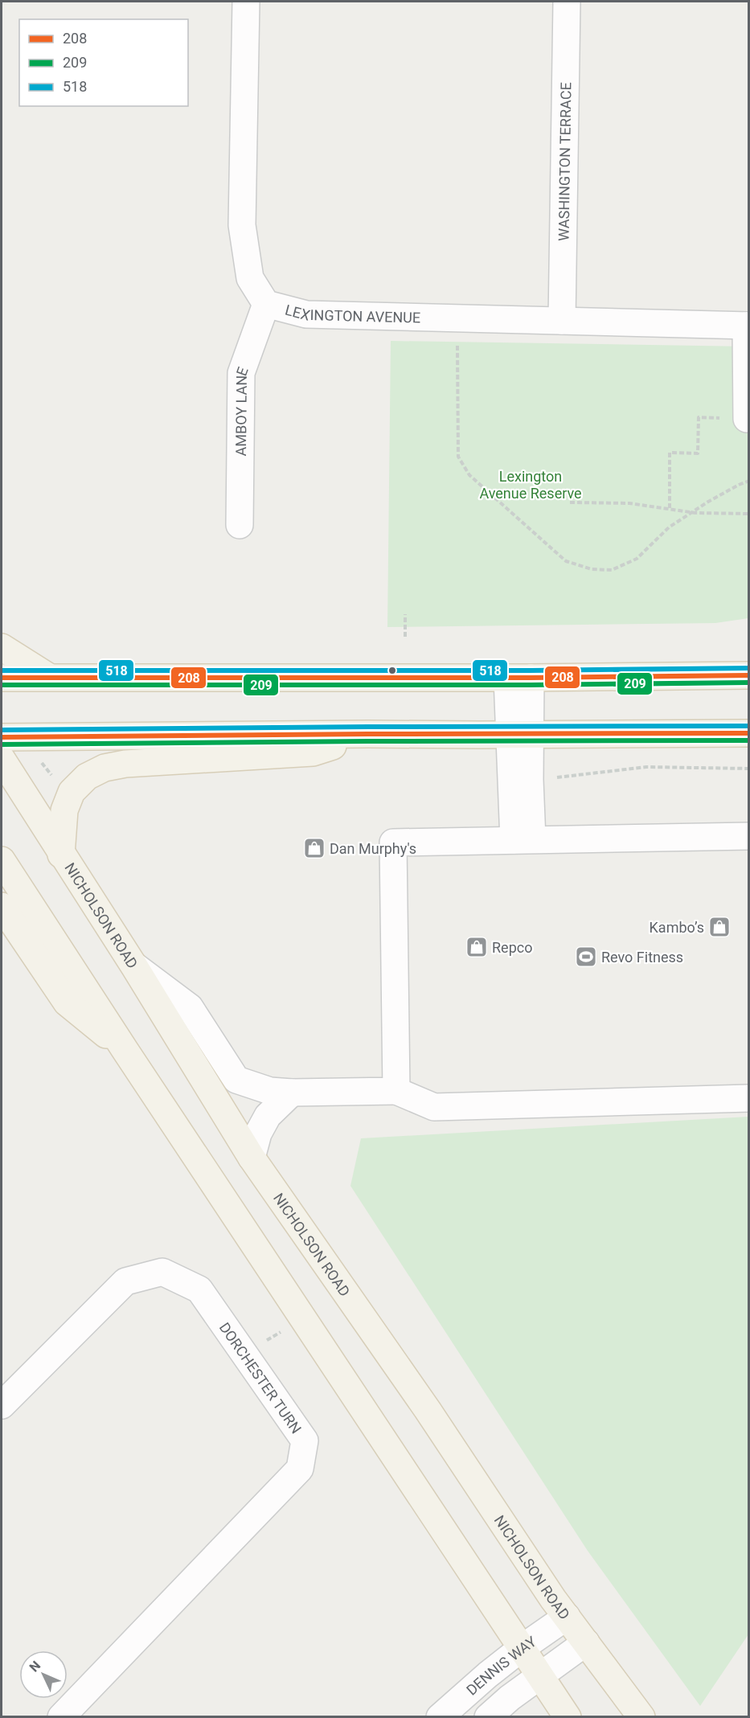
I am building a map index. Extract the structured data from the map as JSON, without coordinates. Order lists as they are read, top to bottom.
{
  "streets": {
    "main road": ["NICHOLSON ROAD"],
    "street": [
      "WASHINGTON TERRACE",
      "LEXINGTON AVENUE",
      "AMBOY LANE",
      "DORCHESTER TURN",
      "DENNIS WAY"
    ]
  },
  "crossings": [
    ["WASHINGTON TERRACE", "LEXINGTON AVENUE"],
    ["LEXINGTON AVENUE", "AMBOY LANE"],
    ["NICHOLSON ROAD", "DENNIS WAY"]
  ],
  "parks": ["Lexington Avenue Reserve"],
  "places": {
    "shop": ["Dan Murphy's", "Kambo’s", "Repco"],
    "sports": ["Revo Fitness"]
  },
  "lines": ["transit line 518", "transit line 208", "transit line 209"],
  "legend": ["208", "209", "518"],
  "north": "top left"
}
